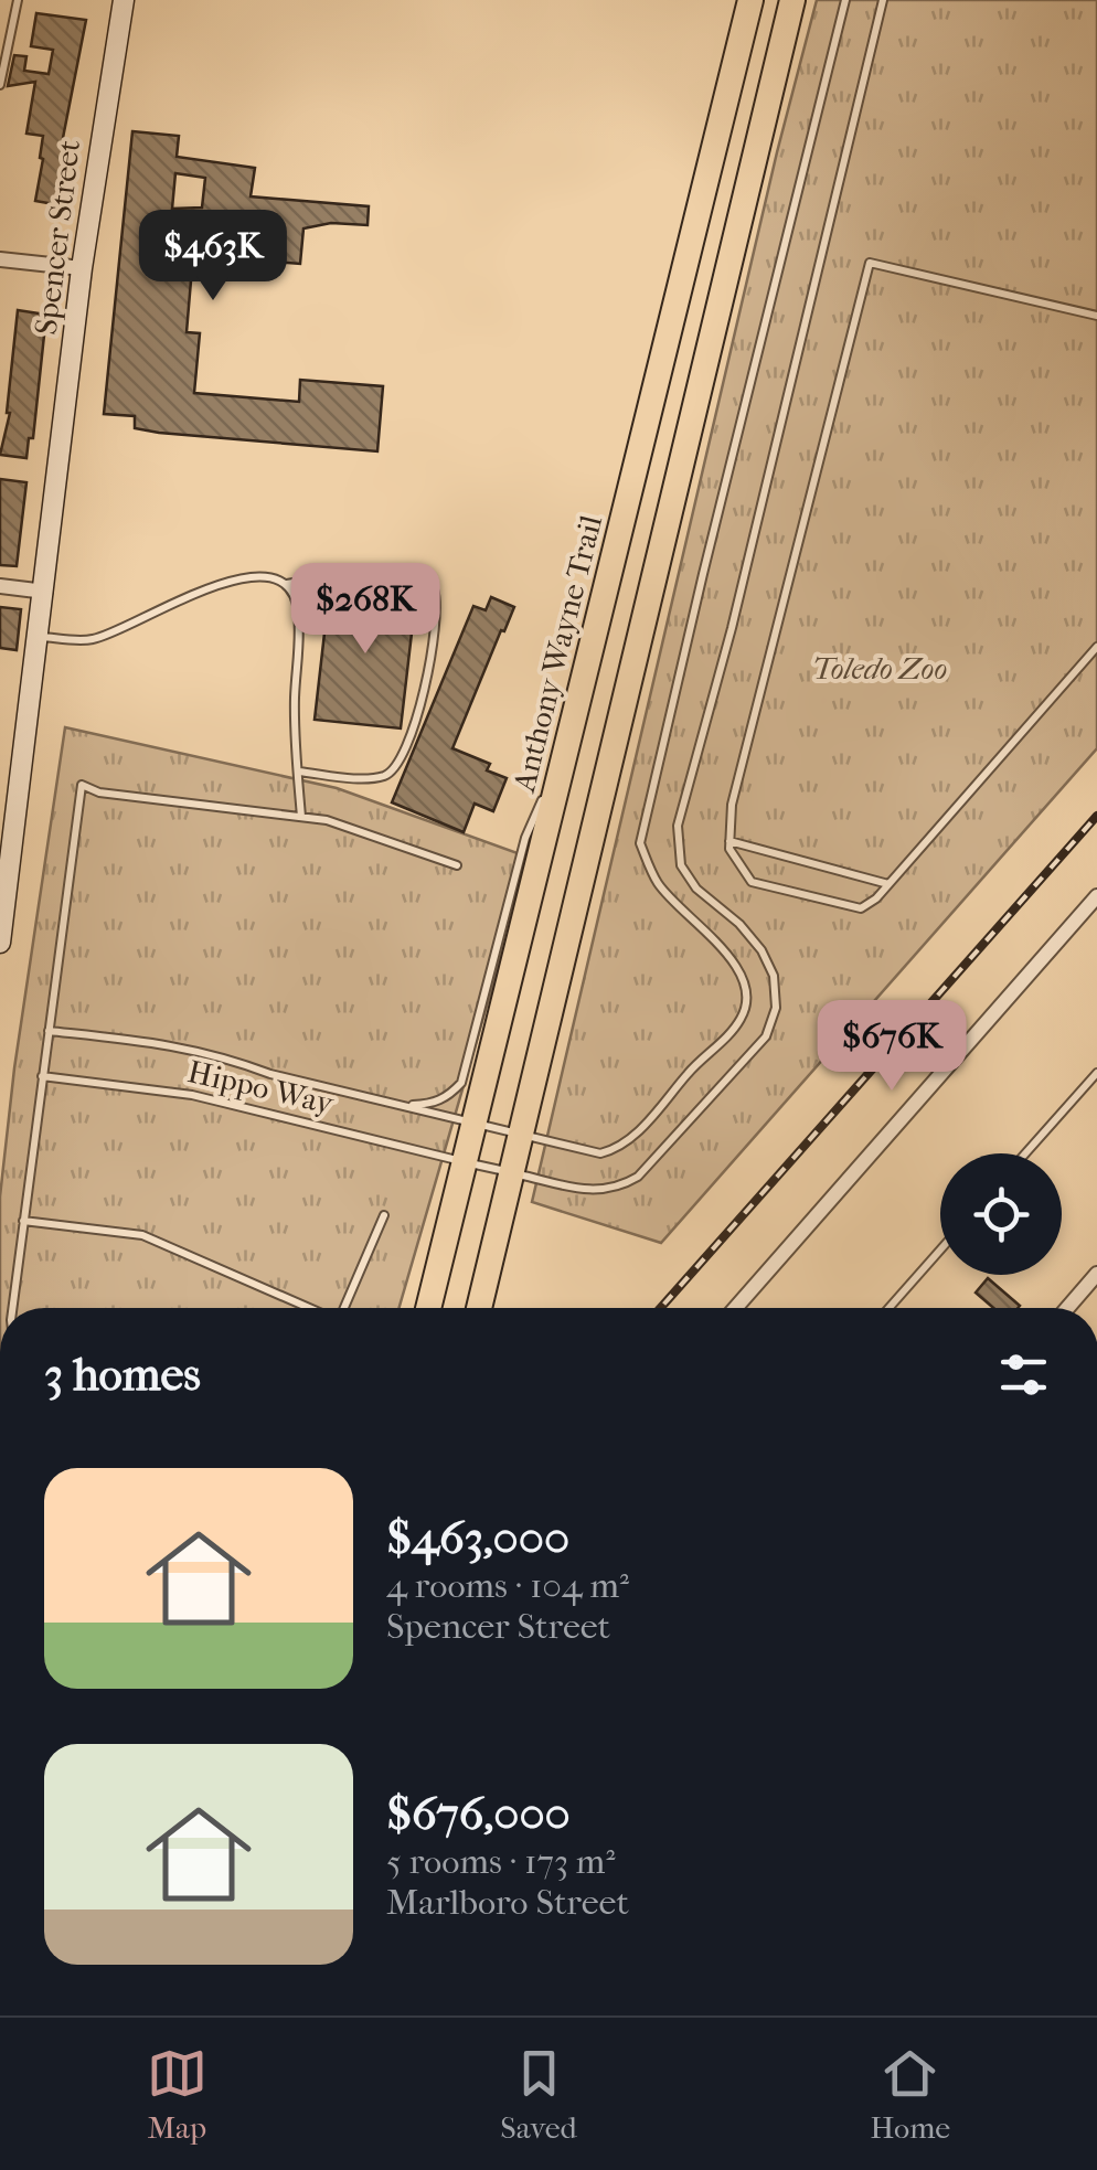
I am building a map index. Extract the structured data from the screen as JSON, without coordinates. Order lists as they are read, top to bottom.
{
  "streets": {
    "highway": ["Anthony Wayne Trail"],
    "street": ["Spencer Street"],
    "lane": ["Hippo Way"]
  },
  "crossings": [
    ["Anthony Wayne Trail", "Hippo Way"]
  ],
  "parks": ["Toledo Zoo"],
  "page": {
    "price": ["$463K", "$268K", "$676K"],
    "heading": "3 homes",
    "list": [
      {
        "name": "$463,000",
        "note": "4 rooms · 104 m² · Spencer Street"
      },
      {
        "name": "$676,000",
        "note": "5 rooms · 173 m² · Marlboro Street"
      }
    ],
    "tabs": ["Map", "Saved", "Home"]
  }
}
